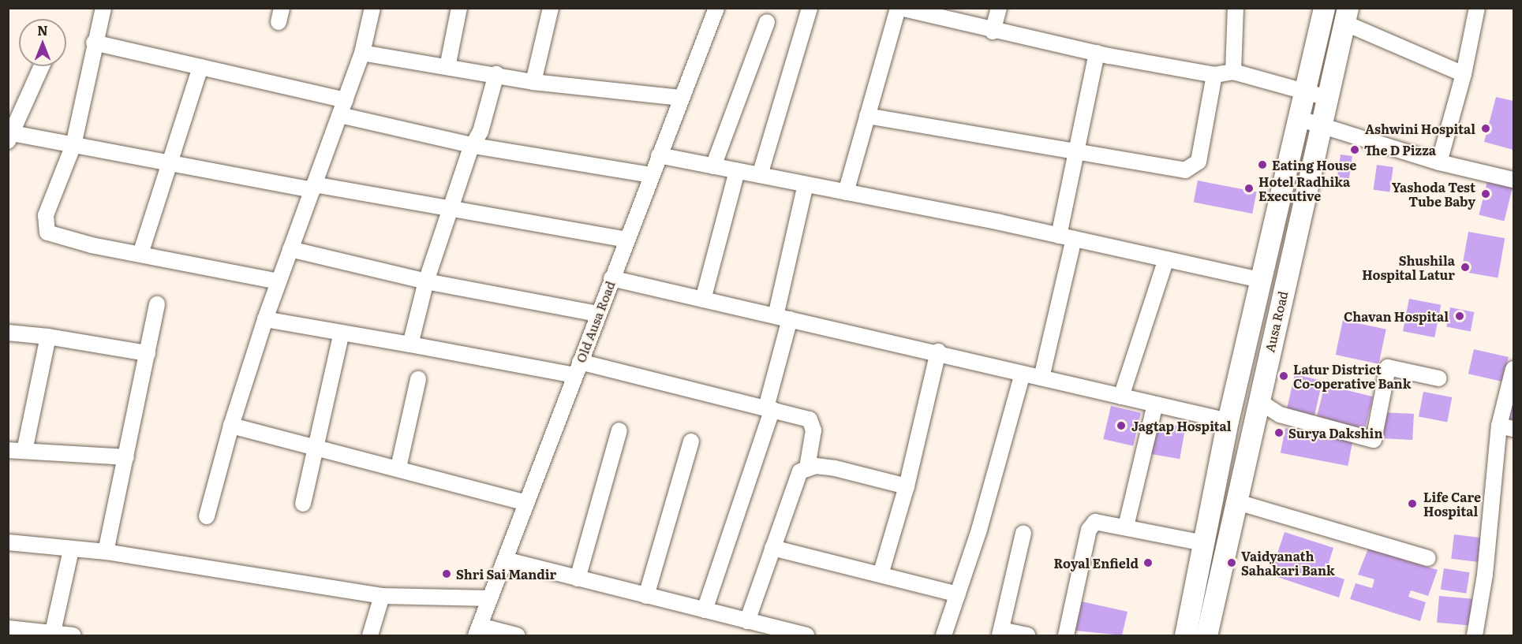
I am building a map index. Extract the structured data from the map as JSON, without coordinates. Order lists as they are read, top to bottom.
{
  "streets": {
    "main road": ["Ausa Road"],
    "street": ["Old Ausa Road"]
  },
  "places": [
    "Ashwini Hospital",
    "The D Pizza",
    "Eating House",
    "Hotel Radhika Executive",
    "Yashoda Test Tube Baby",
    "Shushila Hospital Latur",
    "Chavan Hospital",
    "Latur District Co-operative Bank",
    "Jagtap Hospital",
    "Surya Dakshin",
    "Life Care Hospital",
    "Royal Enfield",
    "Vaidyanath Sahakari Bank",
    "Shri Sai Mandir"
  ],
  "north": "top"
}
